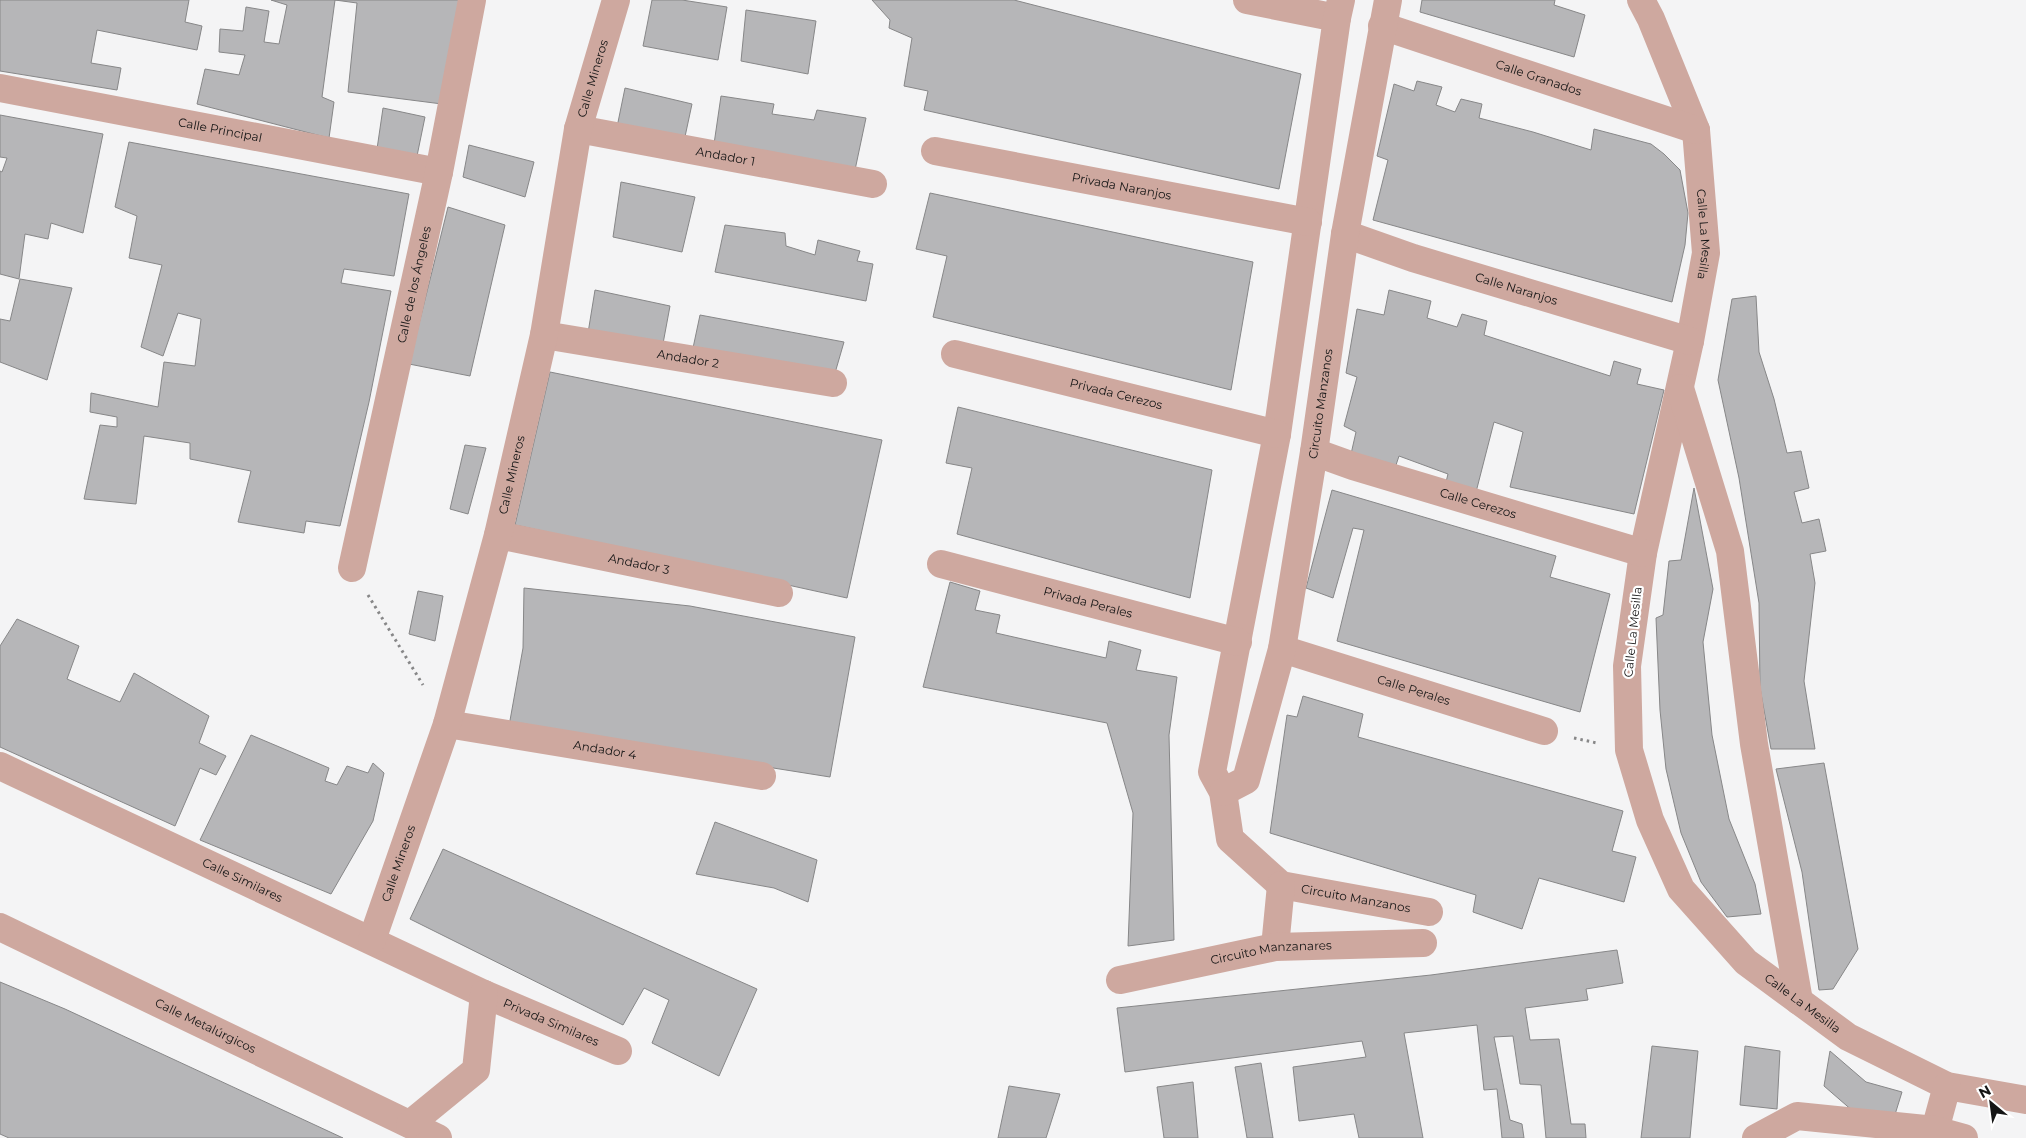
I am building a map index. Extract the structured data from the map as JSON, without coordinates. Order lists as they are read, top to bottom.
{
  "streets": {
    "street": [
      "Calle Mineros",
      "Calle Granados",
      "Calle Principal",
      "Andador 1",
      "Privada Naranjos",
      "Calle La Mesilla",
      "Calle de los Ángeles",
      "Calle Naranjos",
      "Andador 2",
      "Privada Cerezos",
      "Circuito Manzanos",
      "Calle Cerezos",
      "Andador 3",
      "Privada Perales",
      "Calle Perales",
      "Andador 4",
      "Calle Similares",
      "Circuito Manzanares",
      "Privada Similares",
      "Calle Metalúrgicos"
    ]
  },
  "crossings": [
    ["Calle Mineros", "Andador 1"],
    ["Calle Mineros", "Andador 2"],
    ["Calle Mineros", "Andador 3"],
    ["Calle Mineros", "Andador 4"],
    ["Calle Mineros", "Calle Similares"],
    ["Calle Granados", "Calle La Mesilla"],
    ["Calle Granados", "Circuito Manzanos"],
    ["Calle Principal", "Calle de los Ángeles"],
    ["Calle La Mesilla", "Calle Naranjos"],
    ["Calle La Mesilla", "Calle Cerezos"],
    ["Calle Naranjos", "Circuito Manzanos"],
    ["Circuito Manzanos", "Calle Cerezos"],
    ["Circuito Manzanos", "Calle Perales"],
    ["Calle Similares", "Privada Similares"]
  ],
  "north": "top left"
}
